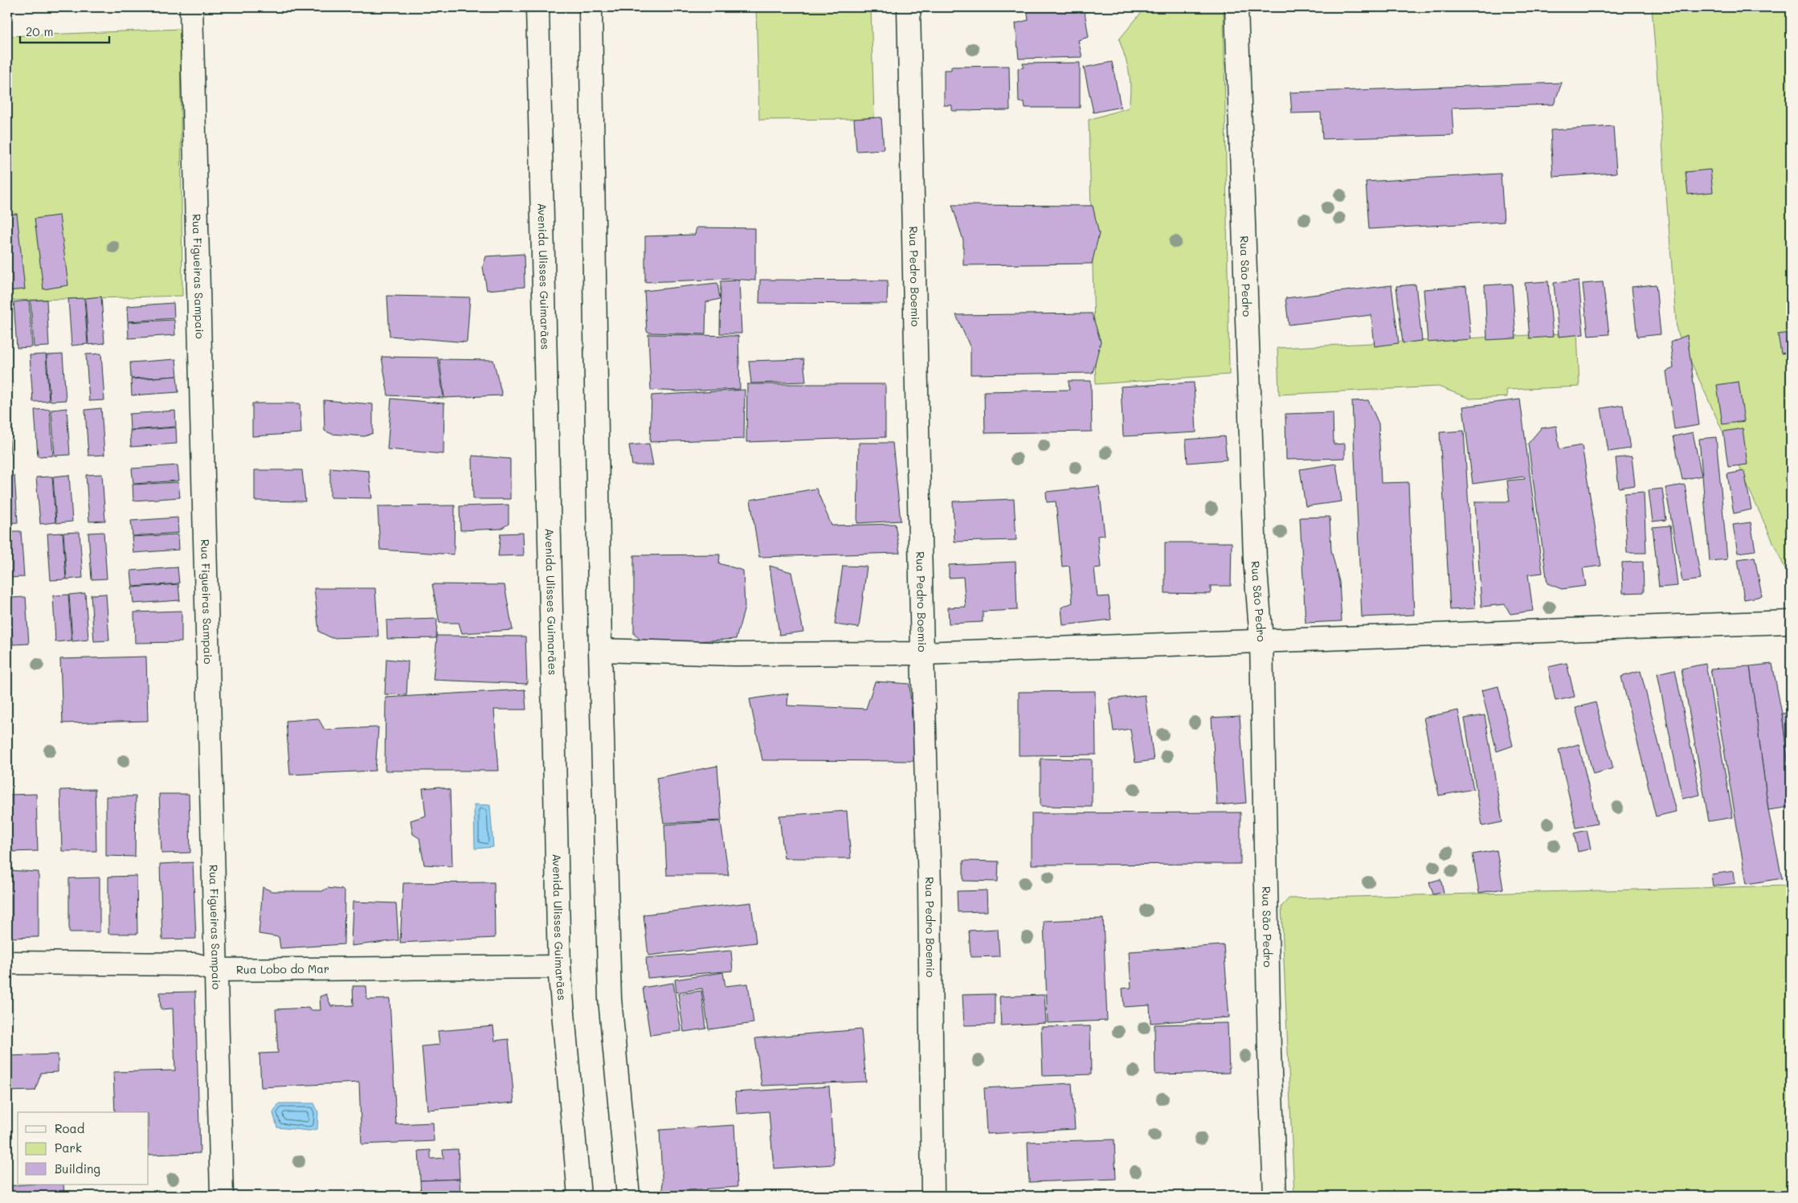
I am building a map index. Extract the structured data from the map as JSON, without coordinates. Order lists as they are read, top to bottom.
{
  "streets": {
    "street": [
      "Rua Figueiras Sampaio",
      "Avenida Ulisses Guimarães",
      "Rua Pedro Boemio",
      "Rua São Pedro",
      "Rua Lobo do Mar"
    ]
  },
  "crossings": [
    ["Rua Figueiras Sampaio", "Rua Lobo do Mar"],
    ["Avenida Ulisses Guimarães", "Rua Lobo do Mar"]
  ],
  "legend": ["Road", "Park", "Building"],
  "scale_bar": "20 m"
}
